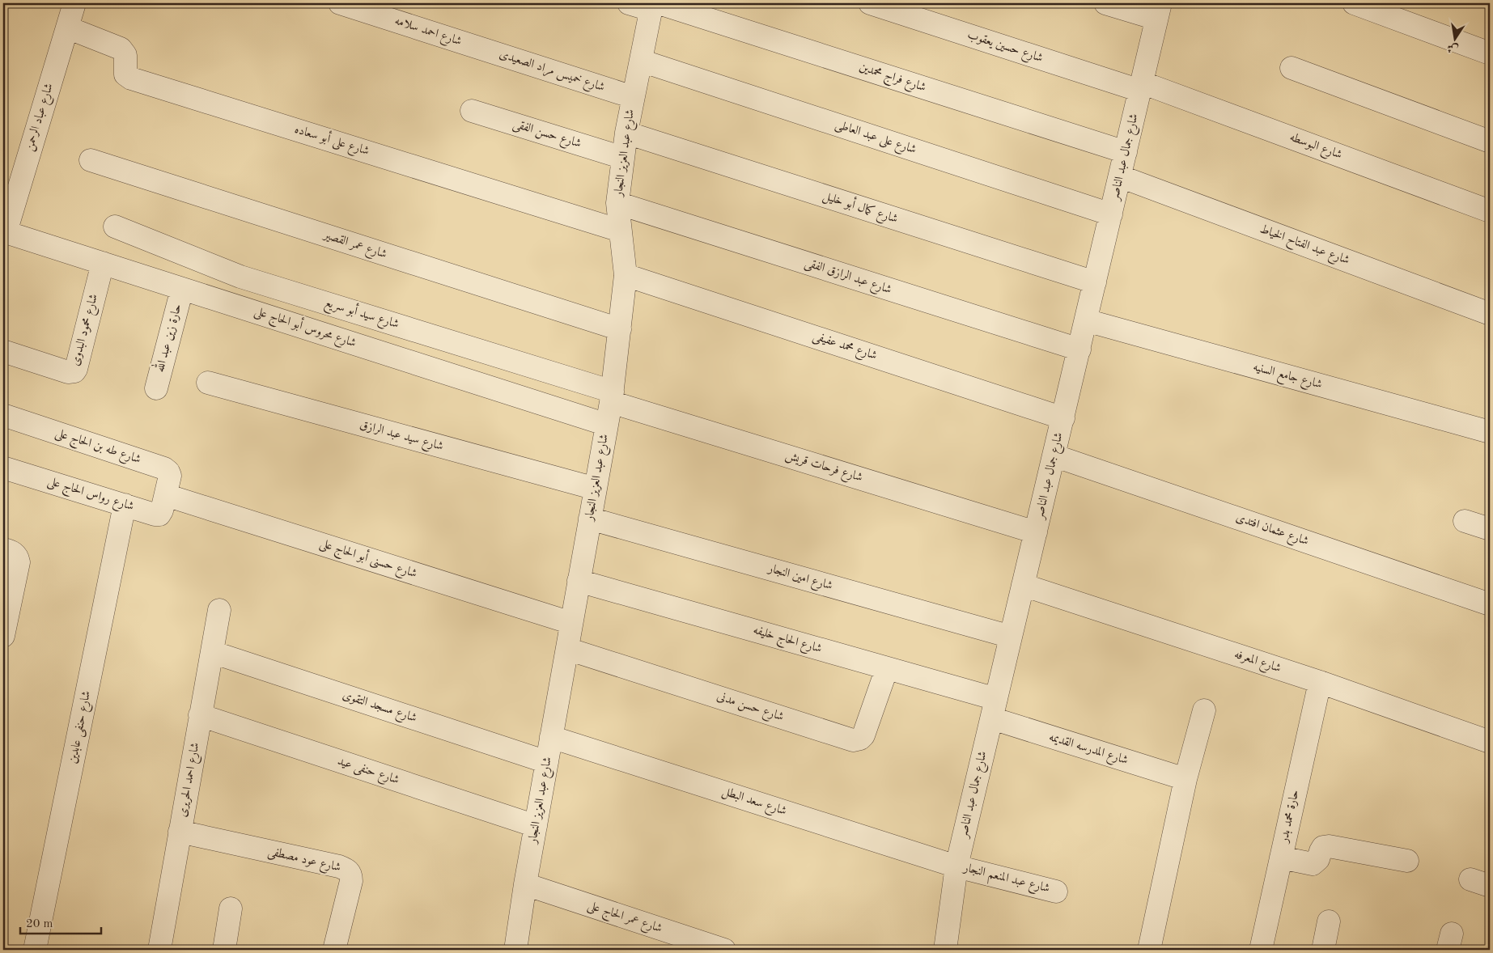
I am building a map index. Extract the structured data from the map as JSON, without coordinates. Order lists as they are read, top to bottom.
{
  "streets": {
    "street": [
      "شارع احمد سلامه",
      "شارع حسين يعقوب",
      "شارع خميس مراد الصعيدى",
      "شارع فراج محمدين",
      "شارع عباد الرحمن",
      "شارع حسن الفقى",
      "شارع على عبد العاطى",
      "شارع على أبو سعاده",
      "شارع البوسطه",
      "شارع عبد العزيز النجار",
      "شارع جمال عبد الناصر",
      "شارع كمال أبو خليل",
      "شارع عمر القصير",
      "شارع عبد الفتاح الخياط",
      "شارع عبد الرازق الفقى",
      "شارع سيد أبو سريع",
      "شارع محروس أبو الحاج على",
      "شارع محمود البدوى",
      "حارة زين عبد الله",
      "شارع محمد عفيفى",
      "شارع جامع السنيه",
      "شارع سيد عبد الرازق",
      "شارع طه بن الحاج على",
      "شارع فرحات قريش",
      "شارع رواس الحاج على",
      "شارع عثمان افتدى",
      "شارع حسنى أبو الحاج على",
      "شارع امين النجار",
      "شارع الحاج خليفه",
      "شارع المعرفه",
      "شارع مسجد التقوى",
      "شارع حسن مدنى",
      "شارع حنفى عابدين",
      "شارع المدرسه القديمه",
      "شارع حنفى عيد",
      "شارع احمد الحريرى",
      "شارع سعد البطل",
      "حارة محمد بدر",
      "شارع عود مصطفى",
      "شارع عبد المنعم النجار",
      "شارع عمر الحاج على"
    ]
  },
  "crossings": [
    ["شارع احمد سلامه", "شارع خميس مراد الصعيدى"],
    ["شارع حسين يعقوب", "شارع البوسطه"],
    ["شارع حسين يعقوب", "شارع جمال عبد الناصر"],
    ["شارع خميس مراد الصعيدى", "شارع عبد العزيز النجار"],
    ["شارع فراج محمدين", "شارع عبد العزيز النجار"],
    ["شارع فراج محمدين", "شارع جمال عبد الناصر"],
    ["شارع عباد الرحمن", "شارع على أبو سعاده"],
    ["شارع عباد الرحمن", "شارع محروس أبو الحاج على"],
    ["شارع حسن الفقى", "شارع عبد العزيز النجار"],
    ["شارع على عبد العاطى", "شارع عبد العزيز النجار"],
    ["شارع على عبد العاطى", "شارع جمال عبد الناصر"],
    ["شارع على أبو سعاده", "شارع عبد العزيز النجار"],
    ["شارع البوسطه", "شارع جمال عبد الناصر"],
    ["شارع عبد العزيز النجار", "شارع كمال أبو خليل"],
    ["شارع عبد العزيز النجار", "شارع عمر القصير"],
    ["شارع عبد العزيز النجار", "شارع عبد الرازق الفقى"],
    ["شارع عبد العزيز النجار", "شارع سيد أبو سريع"],
    ["شارع عبد العزيز النجار", "شارع محروس أبو الحاج على"],
    ["شارع عبد العزيز النجار", "شارع محمد عفيفى"],
    ["شارع عبد العزيز النجار", "شارع سيد عبد الرازق"],
    ["شارع عبد العزيز النجار", "شارع فرحات قريش"],
    ["شارع عبد العزيز النجار", "شارع حسنى أبو الحاج على"],
    ["شارع عبد العزيز النجار", "شارع امين النجار"],
    ["شارع عبد العزيز النجار", "شارع الحاج خليفه"],
    ["شارع عبد العزيز النجار", "شارع مسجد التقوى"],
    ["شارع عبد العزيز النجار", "شارع حسن مدنى"],
    ["شارع عبد العزيز النجار", "شارع حنفى عيد"],
    ["شارع عبد العزيز النجار", "شارع سعد البطل"],
    ["شارع عبد العزيز النجار", "شارع عمر الحاج على"],
    ["شارع جمال عبد الناصر", "شارع كمال أبو خليل"],
    ["شارع جمال عبد الناصر", "شارع عبد الفتاح الخياط"],
    ["شارع جمال عبد الناصر", "شارع عبد الرازق الفقى"],
    ["شارع جمال عبد الناصر", "شارع محمد عفيفى"],
    ["شارع جمال عبد الناصر", "شارع جامع السنيه"],
    ["شارع جمال عبد الناصر", "شارع فرحات قريش"],
    ["شارع جمال عبد الناصر", "شارع عثمان افتدى"],
    ["شارع جمال عبد الناصر", "شارع امين النجار"],
    ["شارع جمال عبد الناصر", "شارع الحاج خليفه"],
    ["شارع جمال عبد الناصر", "شارع المعرفه"],
    ["شارع جمال عبد الناصر", "شارع المدرسه القديمه"],
    ["شارع جمال عبد الناصر", "شارع سعد البطل"],
    ["شارع جمال عبد الناصر", "شارع عبد المنعم النجار"],
    ["شارع سيد أبو سريع", "شارع فرحات قريش"],
    ["شارع محروس أبو الحاج على", "شارع محمود البدوى"],
    ["شارع محروس أبو الحاج على", "حارة زين عبد الله"],
    ["شارع طه بن الحاج على", "شارع رواس الحاج على"],
    ["شارع طه بن الحاج على", "شارع حسنى أبو الحاج على"],
    ["شارع رواس الحاج على", "شارع حسنى أبو الحاج على"],
    ["شارع رواس الحاج على", "شارع حنفى عابدين"],
    ["شارع الحاج خليفه", "شارع حسن مدنى"],
    ["شارع الحاج خليفه", "شارع المدرسه القديمه"],
    ["شارع المعرفه", "حارة محمد بدر"],
    ["شارع مسجد التقوى", "شارع احمد الحريرى"],
    ["شارع حنفى عيد", "شارع احمد الحريرى"],
    ["شارع احمد الحريرى", "شارع عود مصطفى"],
    ["شارع سعد البطل", "شارع عبد المنعم النجار"]
  ],
  "scale_bar": "20 m",
  "north": "bottom"
}
